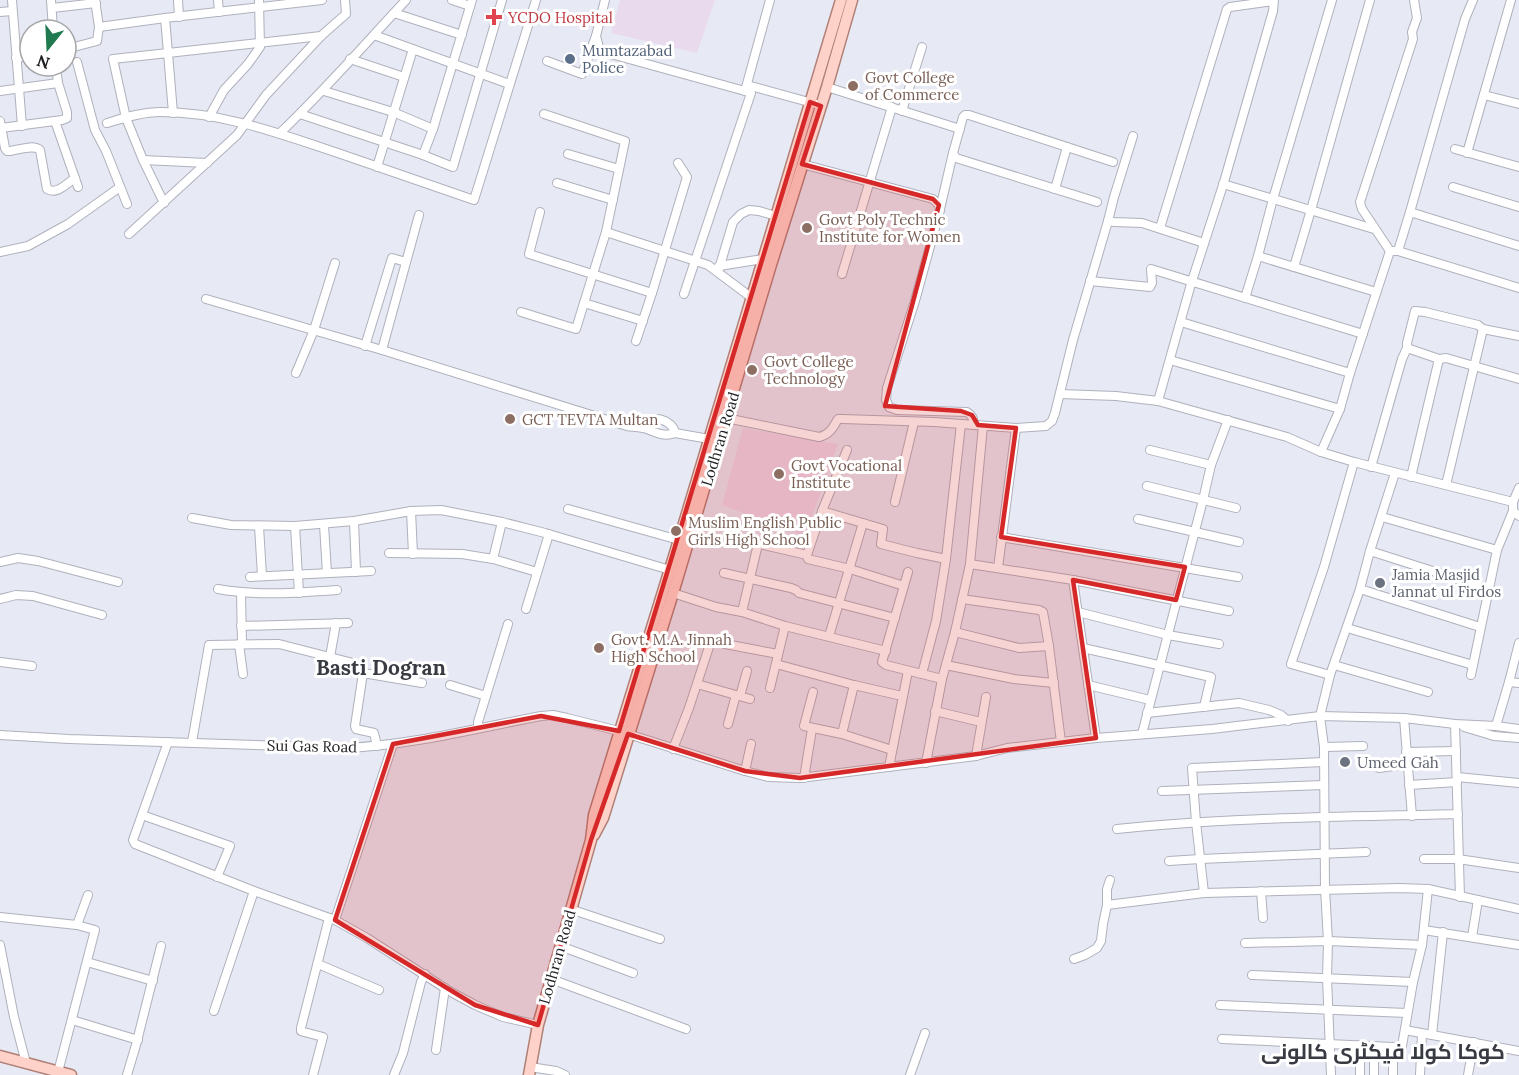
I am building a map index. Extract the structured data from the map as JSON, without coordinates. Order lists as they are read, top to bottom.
{
  "streets": {
    "main road": ["Lodhran Road"],
    "street": ["Sui Gas Road"]
  },
  "crossings": [
    ["Lodhran Road", "Sui Gas Road"]
  ],
  "districts": ["Basti Dogran", "کوکا کولا فیکٹری کالونی"],
  "places": {
    "health": ["YCDO Hospital"],
    "other": [
      "Mumtazabad Police",
      "Govt College of Commerce",
      "Govt Poly Technic Institute for Women",
      "Govt College Technology",
      "GCT TEVTA Multan",
      "Govt Vocational Institute",
      "Muslim English Public Girls High School",
      "Jamia Masjid Jannat ul Firdos",
      "Govt. M.A. Jinnah High School",
      "Umeed Gah"
    ]
  },
  "north": "bottom"
}
